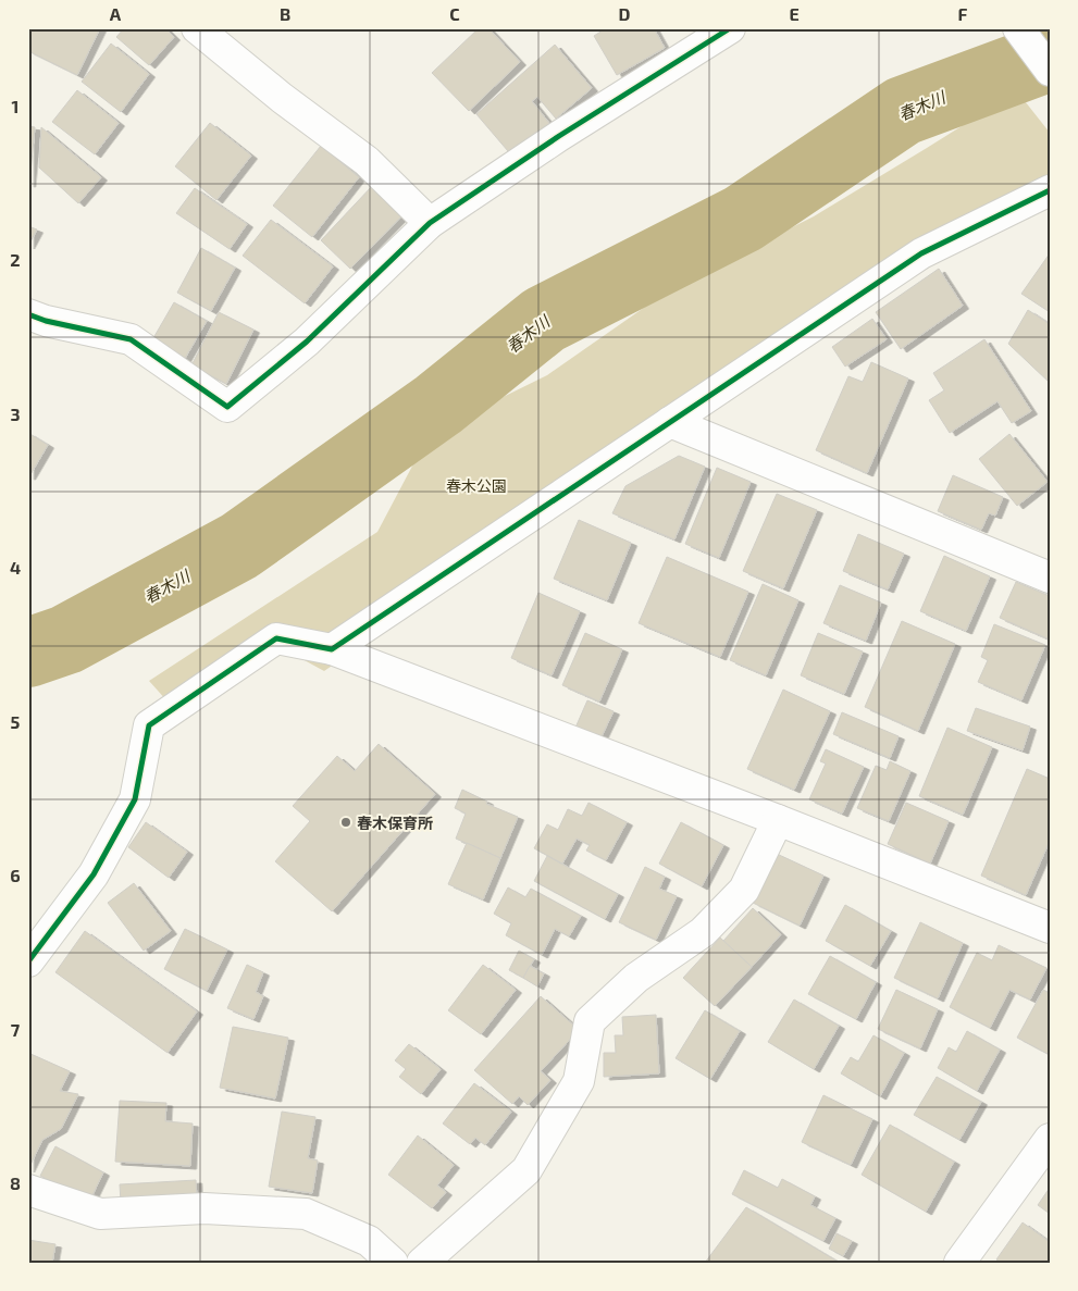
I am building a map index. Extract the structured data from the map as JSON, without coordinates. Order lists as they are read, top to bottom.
{
  "water": ["春木川"],
  "parks": ["春木公園"],
  "places": ["春木保育所"],
  "grid": {
    "columns": [
      "A",
      "B",
      "C",
      "D",
      "E",
      "F"
    ],
    "rows": [
      "1",
      "2",
      "3",
      "4",
      "5",
      "6",
      "7",
      "8"
    ]
  }
}
